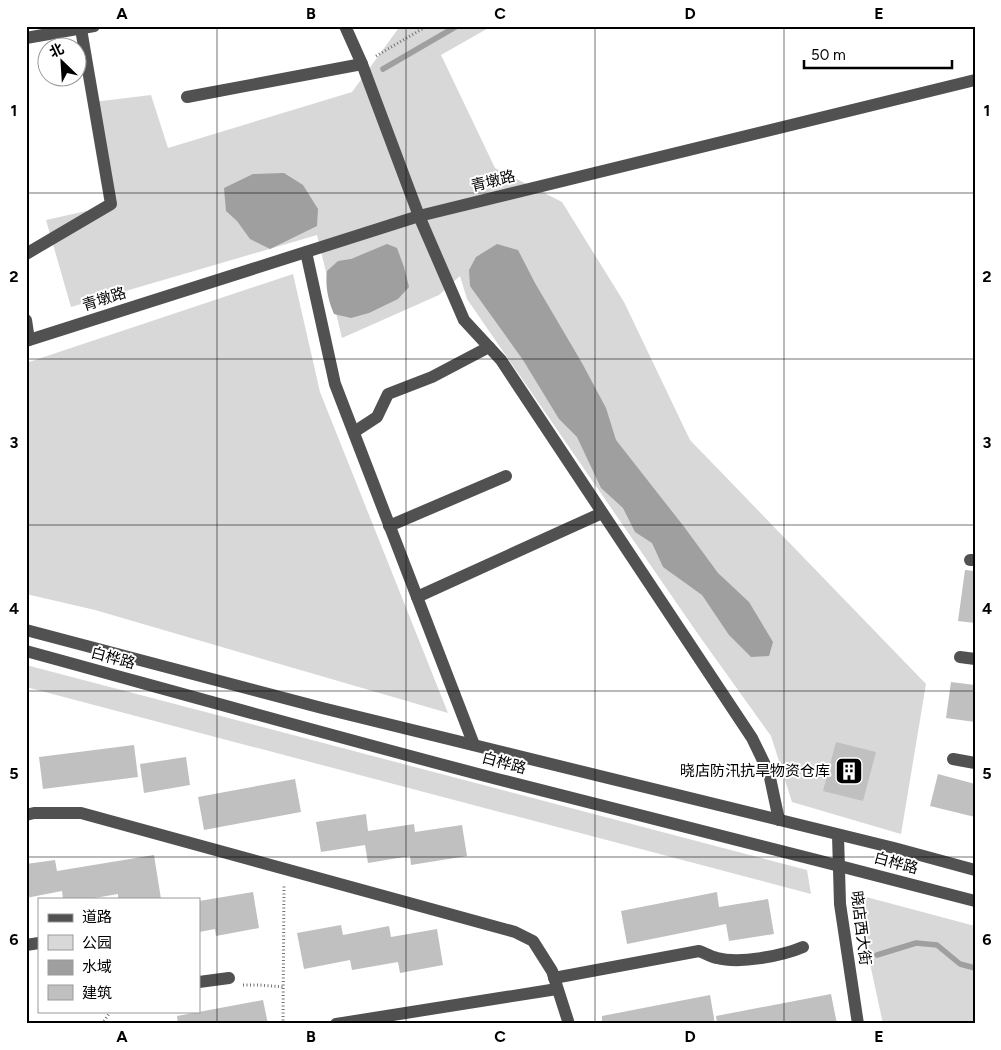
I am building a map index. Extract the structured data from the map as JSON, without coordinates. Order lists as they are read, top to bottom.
{
  "streets": {
    "street": ["青墩路", "白桦路", "晓店西大街"]
  },
  "crossings": [
    ["白桦路", "晓店西大街"]
  ],
  "places": {
    "building": ["晓店防汛抗旱物资仓库"]
  },
  "legend": [
    "道路",
    "公园",
    "水域",
    "建筑"
  ],
  "scale_bar": "50 m",
  "north": "top left",
  "grid": {
    "columns": [
      "A",
      "B",
      "C",
      "D",
      "E"
    ],
    "rows": [
      "1",
      "2",
      "3",
      "4",
      "5",
      "6"
    ]
  }
}
